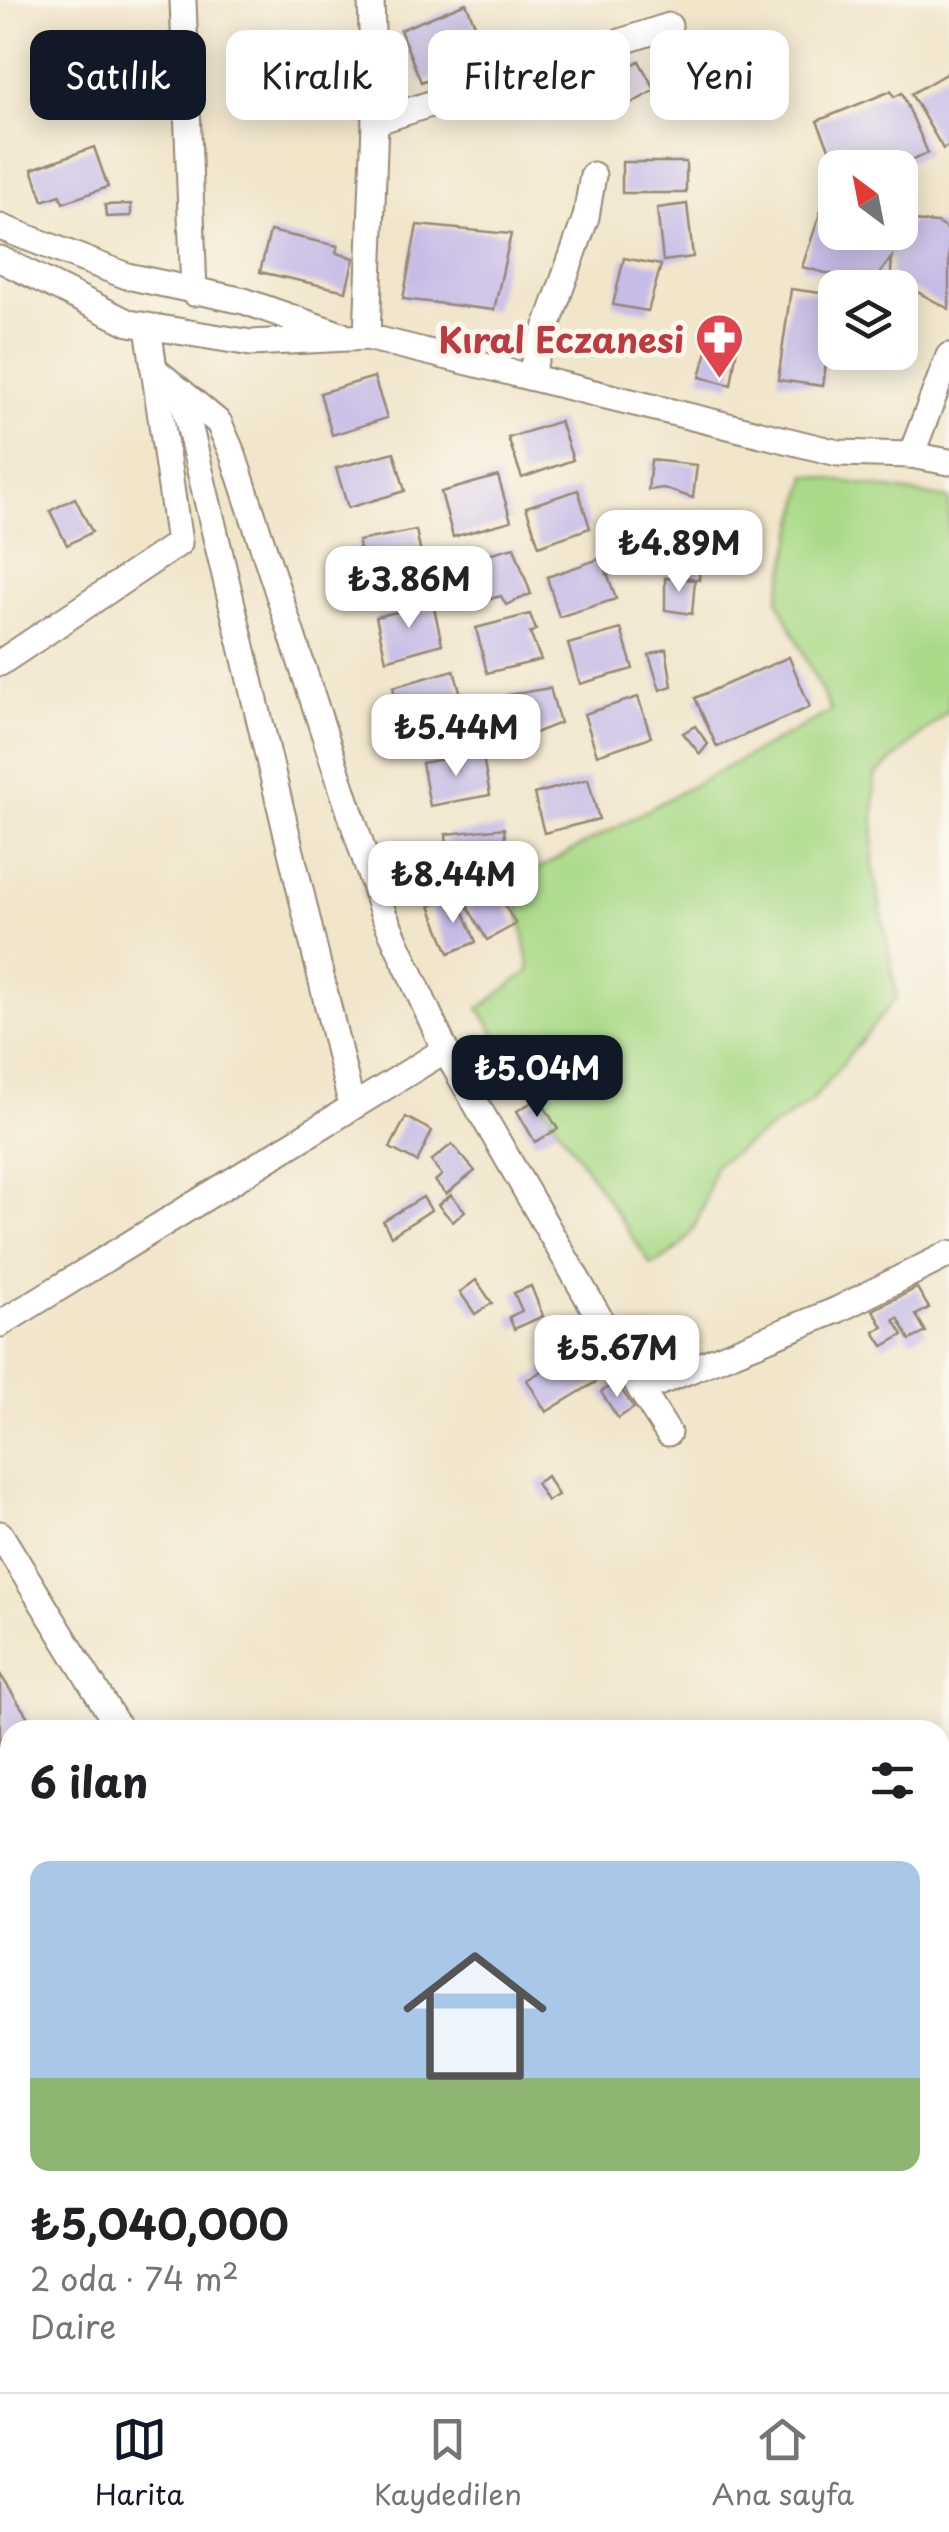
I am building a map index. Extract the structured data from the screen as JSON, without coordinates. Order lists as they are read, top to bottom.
{
  "places": {
    "pharmacy": ["Kıral Eczanesi"]
  },
  "north": "top left",
  "page": {
    "chip": [
      "Satılık",
      "Kiralık",
      "Filtreler",
      "Yeni"
    ],
    "price": [
      "₺4.89M",
      "₺3.86M",
      "₺5.44M",
      "₺8.44M",
      "₺5.04M",
      "₺5.67M"
    ],
    "heading": "6 ilan",
    "list": [
      {
        "name": "₺5,040,000",
        "note": "2 oda · 74 m² · Daire"
      }
    ],
    "tabs": ["Harita", "Kaydedilen", "Ana sayfa"]
  }
}
